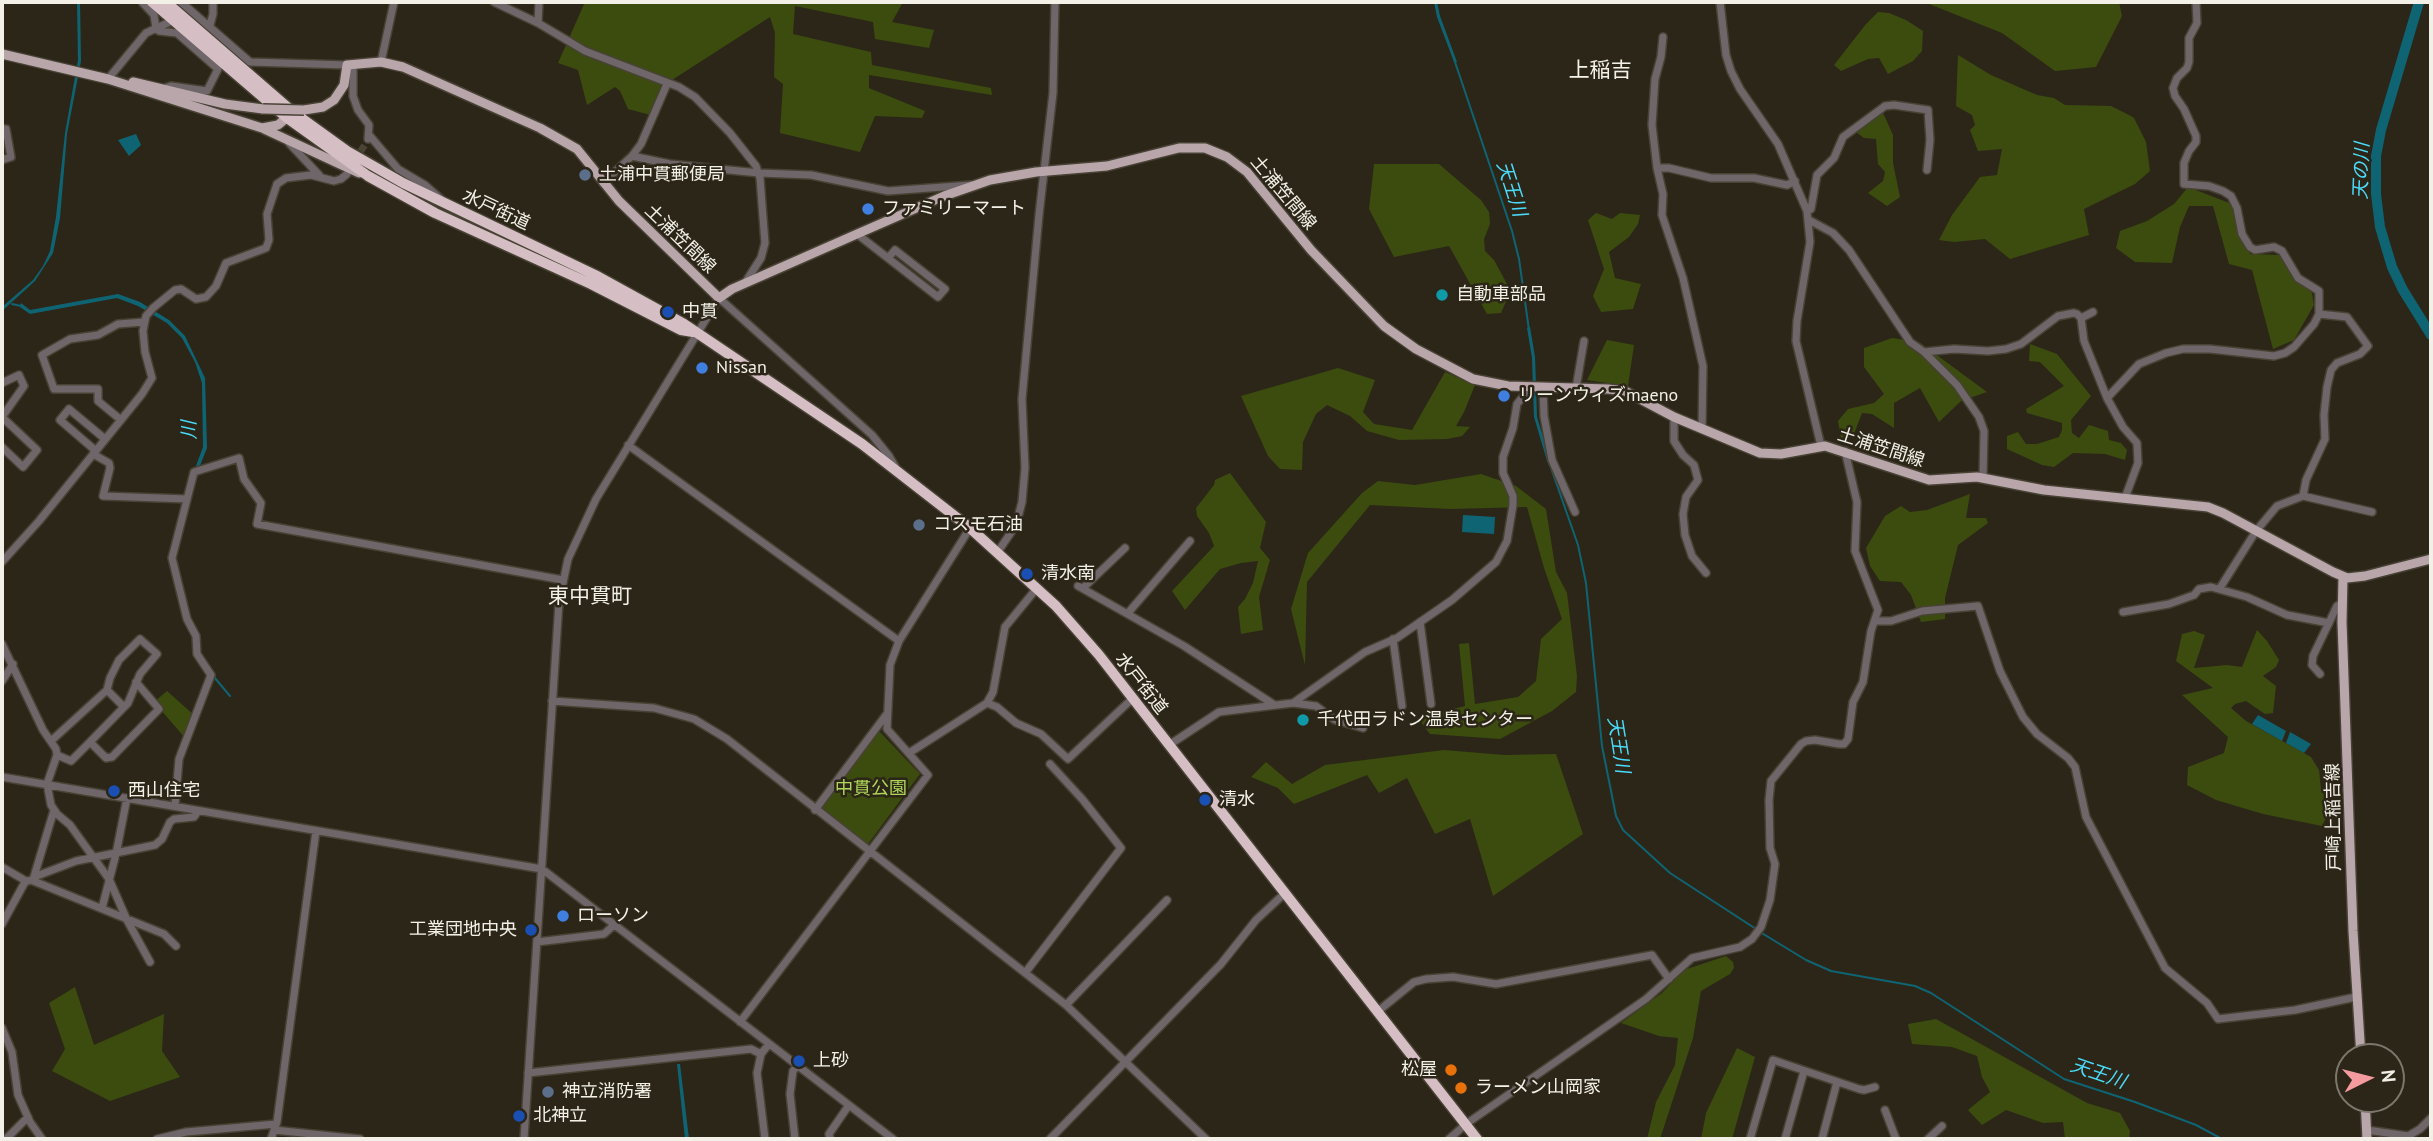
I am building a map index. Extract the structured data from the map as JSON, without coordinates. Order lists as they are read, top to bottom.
{
  "streets": {
    "highway": ["水戸街道"],
    "main road": ["土浦笠間線", "戸崎上稲吉線"]
  },
  "crossings": [
    ["土浦笠間線", "戸崎上稲吉線"]
  ],
  "districts": ["上稲吉", "東中貫町"],
  "water": ["天の川", "天王川", "川"],
  "parks": ["中貫公園"],
  "places": [
    "土浦中貫郵便局",
    "ファミリーマート",
    "自動車部品",
    "中貫",
    "Nissan",
    "リーンウィズmaeno",
    "コスモ石油",
    "清水南",
    "千代田ラドン温泉センター",
    "西山住宅",
    "清水",
    "ローソン",
    "工業団地中央",
    "上砂",
    "松屋",
    "ラーメン山岡家",
    "神立消防署",
    "北神立"
  ],
  "north": "right"
}
